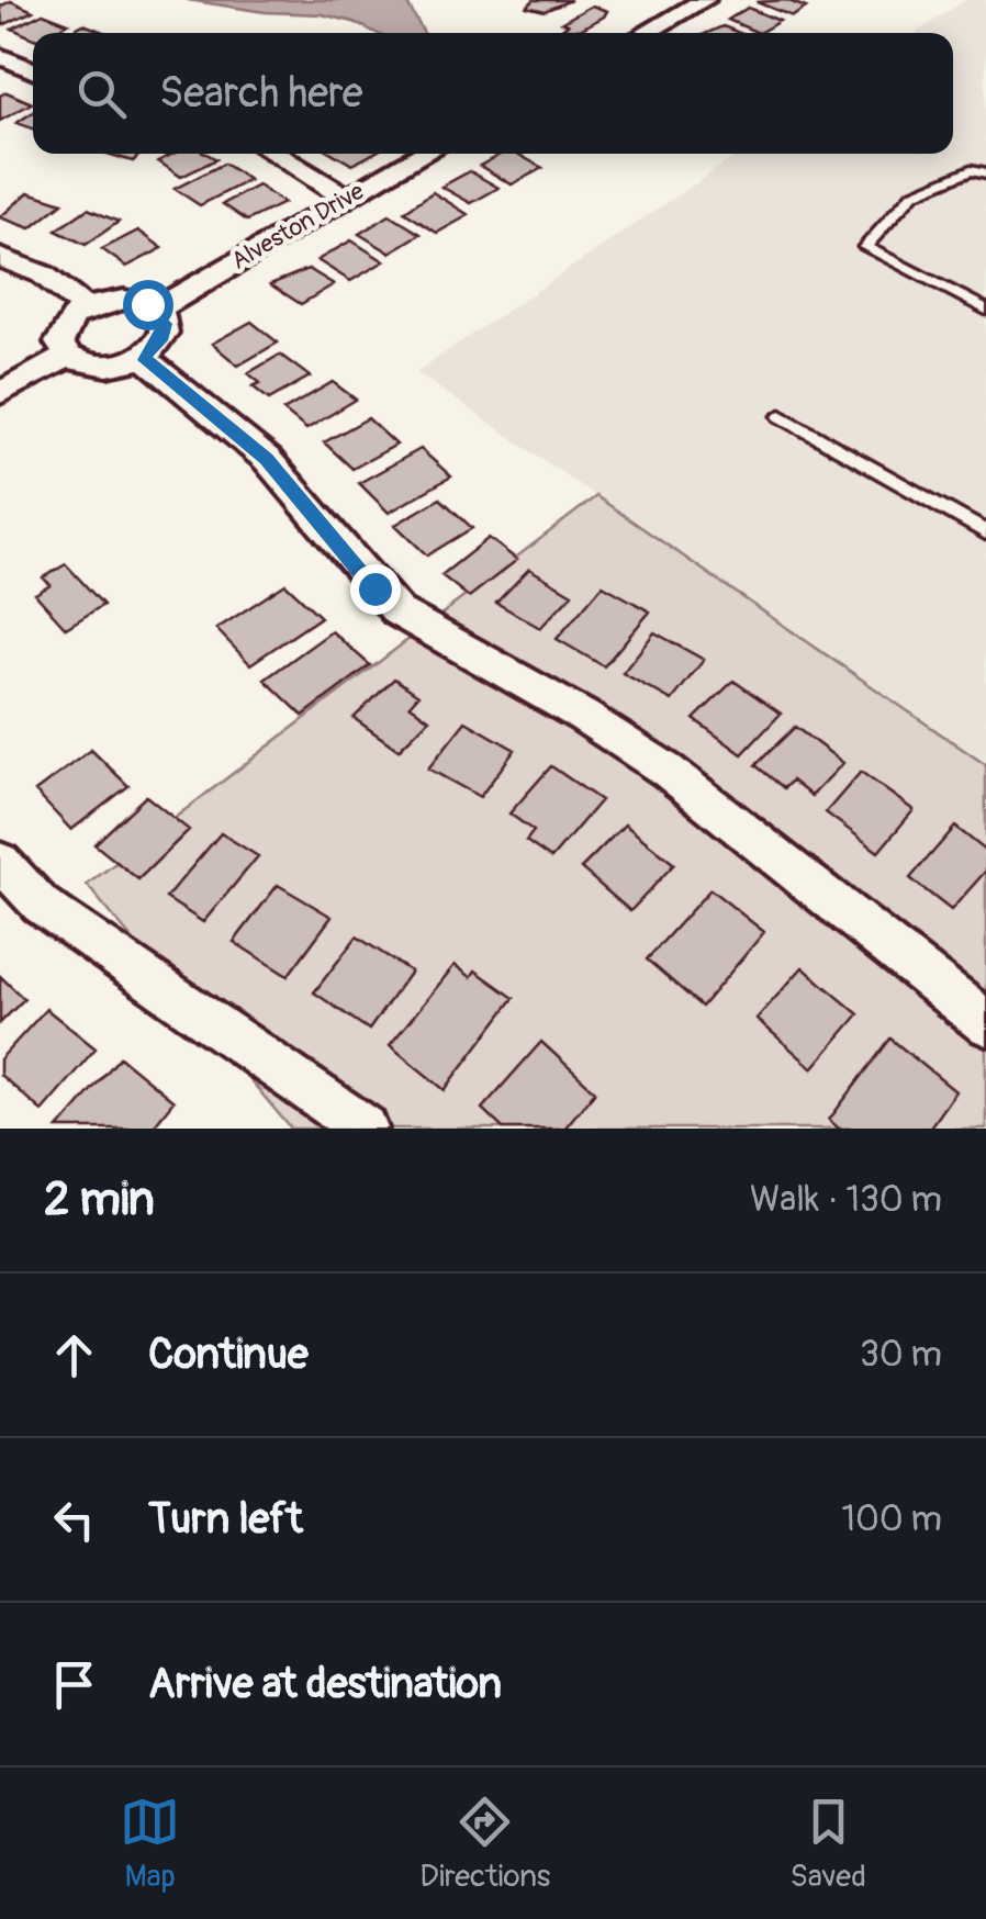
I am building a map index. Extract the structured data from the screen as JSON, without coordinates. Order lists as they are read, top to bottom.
{
  "streets": {
    "street": ["Alveston Drive"]
  },
  "page": {
    "search": "Search here",
    "heading": ["2 min", "Walk · 130 m"],
    "list": [
      ["Continue", "30 m"],
      ["Turn left", "100 m"],
      "Arrive at destination"
    ],
    "nav": ["Map", "Directions", "Saved"]
  }
}
